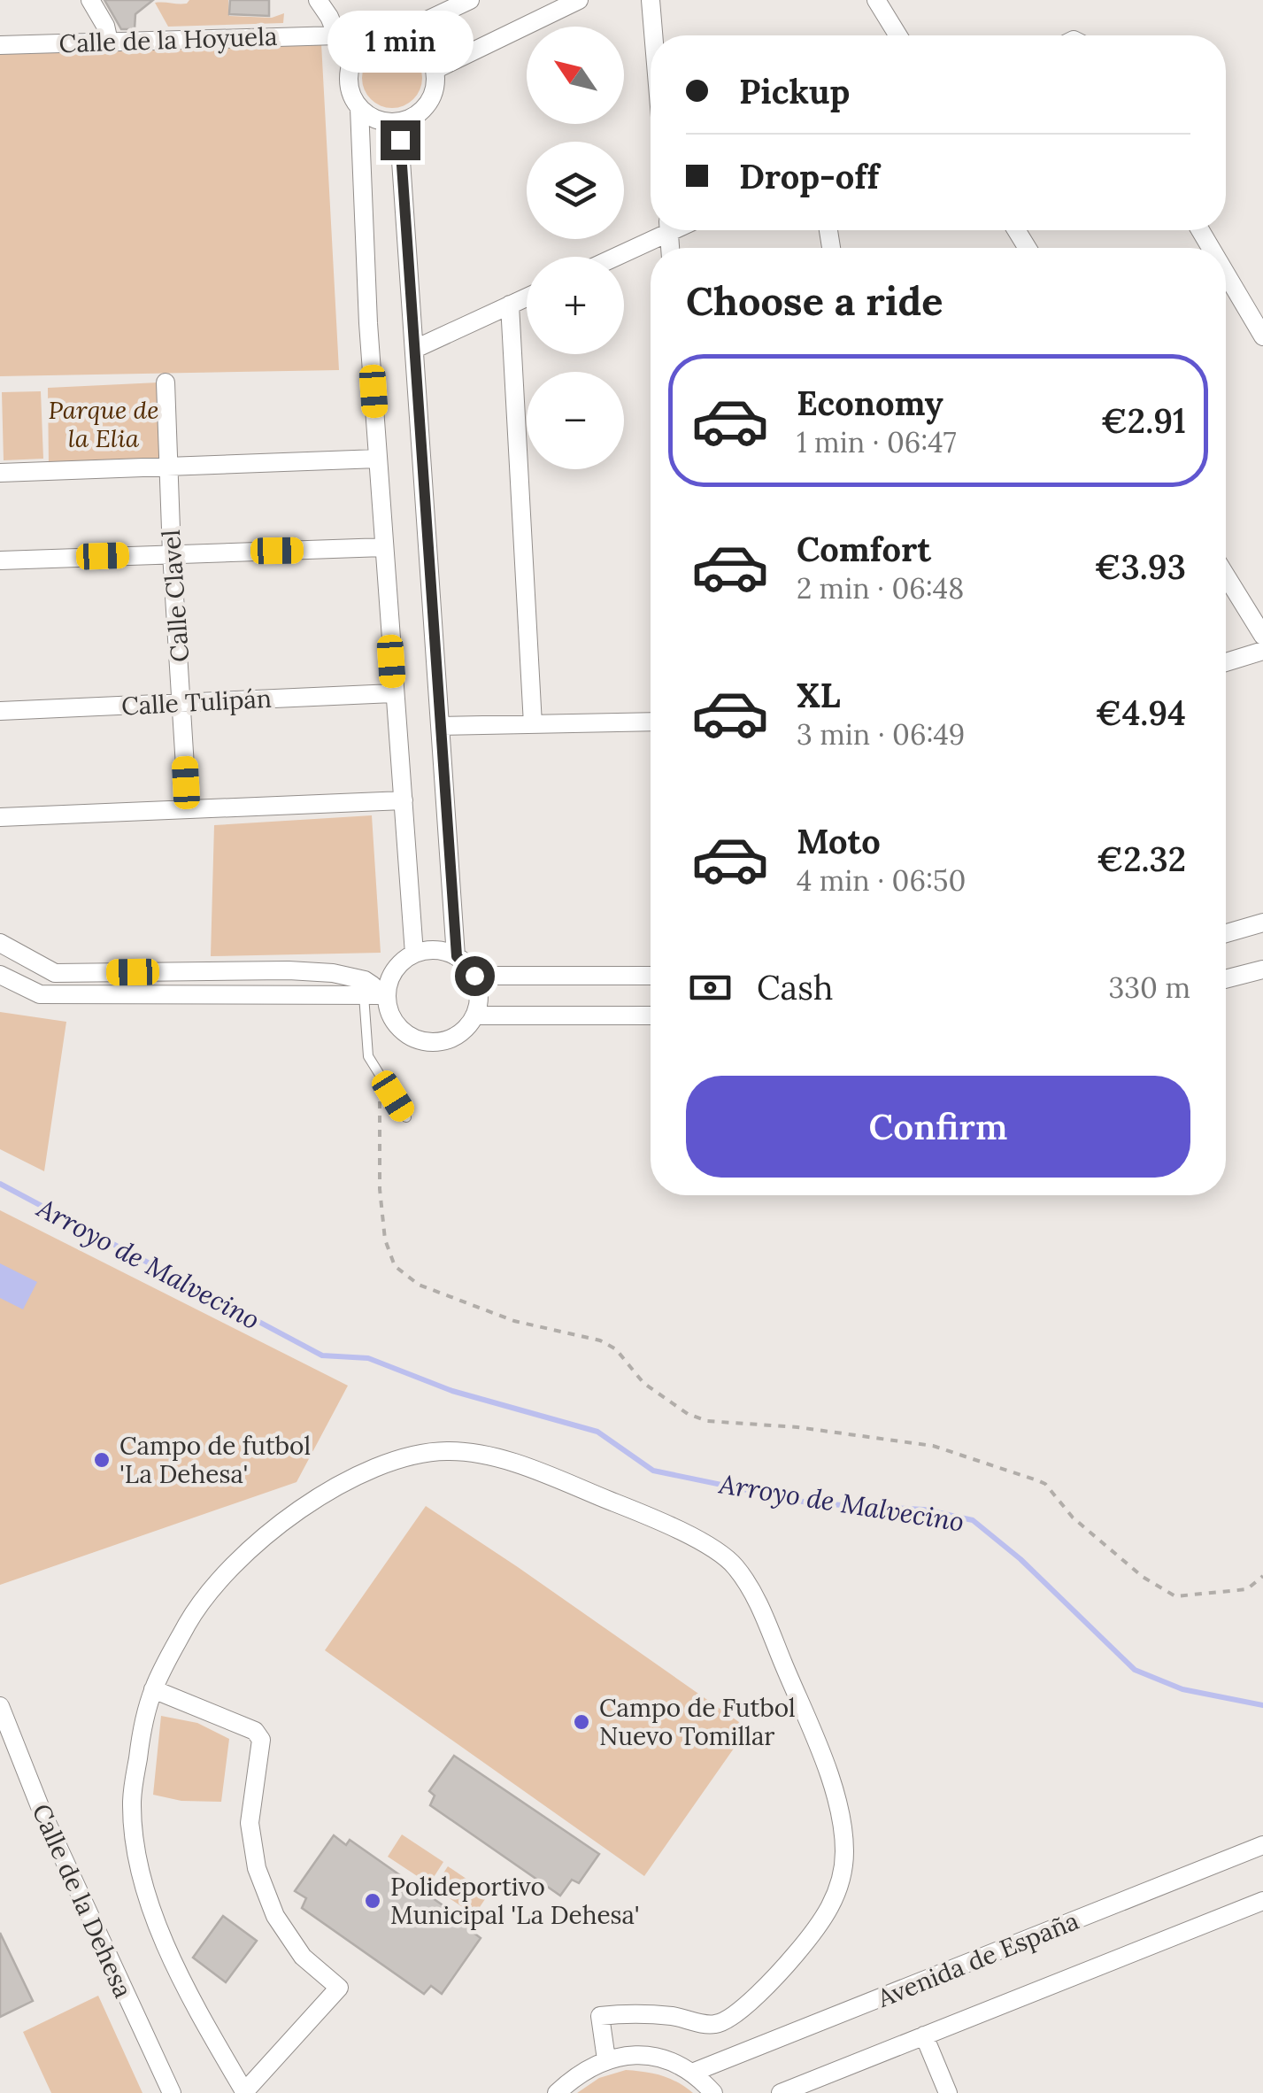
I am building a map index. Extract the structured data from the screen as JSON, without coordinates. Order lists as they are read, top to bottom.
{
  "streets": {
    "street": [
      "Calle de la Hoyuela",
      "Calle Clavel",
      "Calle Tulipán",
      "Calle de la Dehesa",
      "Avenida de España"
    ]
  },
  "crossings": [
    ["Calle Clavel", "Calle Tulipán"]
  ],
  "water": ["Arroyo de Malvecino"],
  "parks": ["Parque de la Elia"],
  "places": ["Campo de futbol 'La Dehesa'", "Campo de Futbol Nuevo Tomillar", "Polideportivo Municipal 'La Dehesa'"],
  "north": "top left",
  "page": {
    "bubble": "1 min",
    "map_buttons": ["+", "−"],
    "banner": ["Pickup", "Drop-off"],
    "heading": "Choose a ride",
    "list": [
      {
        "name": "Economy",
        "note": "1 min · 06:47",
        "value": "€2.91"
      },
      {
        "name": "Comfort",
        "note": "2 min · 06:48",
        "value": "€3.93"
      },
      {
        "name": "XL",
        "note": "3 min · 06:49",
        "value": "€4.94"
      },
      {
        "name": "Moto",
        "note": "4 min · 06:50",
        "value": "€2.32"
      }
    ],
    "pay": ["Cash", "330 m"],
    "buttons": "Confirm"
  }
}
